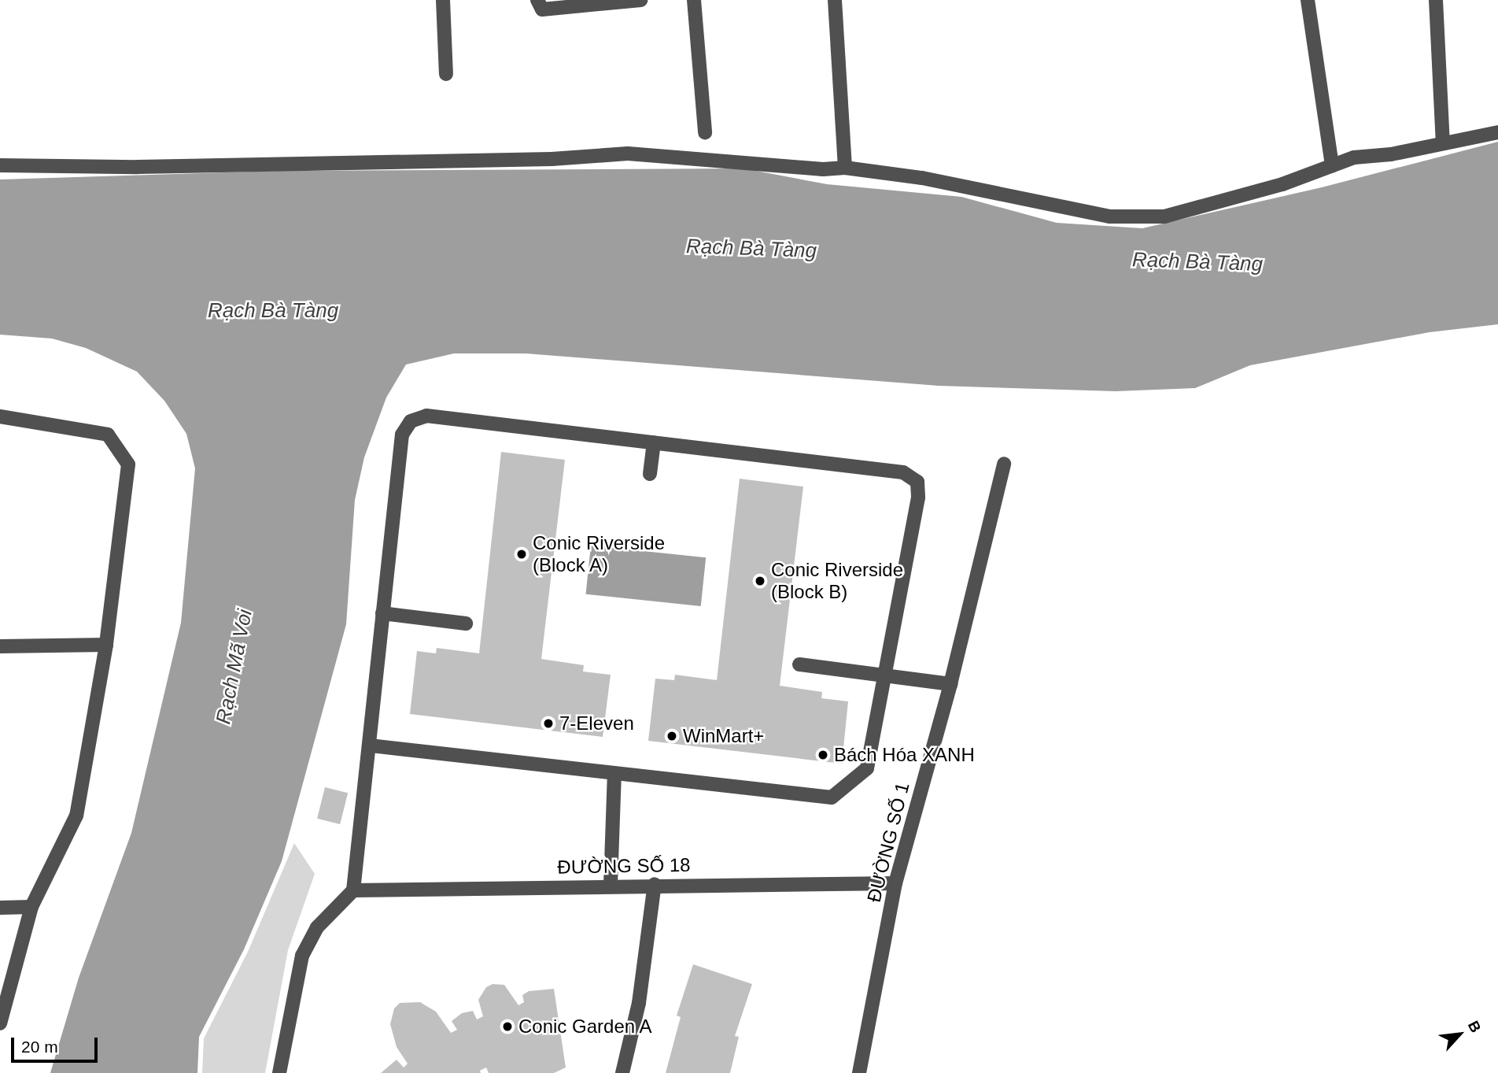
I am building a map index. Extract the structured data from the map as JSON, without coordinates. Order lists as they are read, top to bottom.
{
  "streets": {
    "street": ["ĐƯỜNG SỐ 1", "ĐƯỜNG SỐ 18"]
  },
  "crossings": [
    ["ĐƯỜNG SỐ 1", "ĐƯỜNG SỐ 18"]
  ],
  "water": ["Rạch Bà Tàng", "Rạch Mã Voi"],
  "places": [
    "Conic Riverside (Block A)",
    "Conic Riverside (Block B)",
    "7-Eleven",
    "WinMart+",
    "Bách Hóa XANH",
    "Conic Garden A"
  ],
  "scale_bar": "20 m",
  "north": "top right"
}
